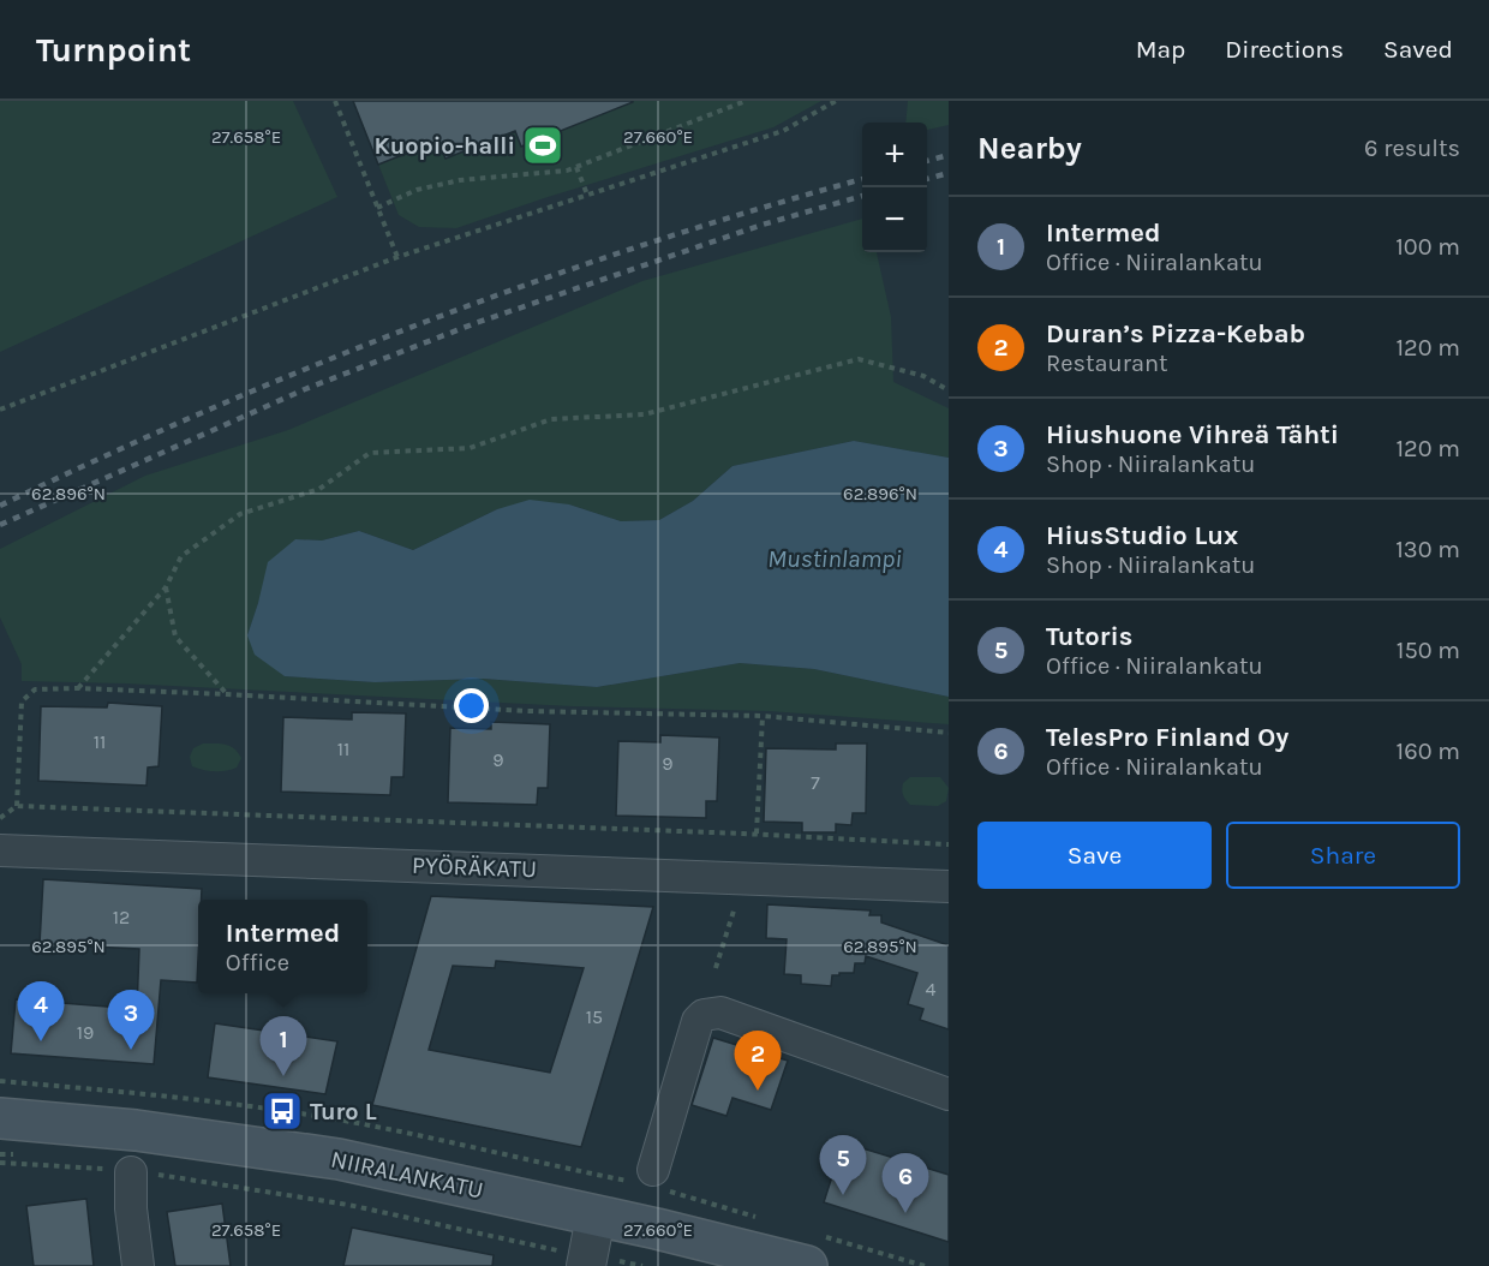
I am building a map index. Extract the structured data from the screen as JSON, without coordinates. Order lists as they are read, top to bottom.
{
  "streets": {
    "main road": ["NIIRALANKATU"],
    "street": ["PYÖRÄKATU"]
  },
  "water": ["Mustinlampi"],
  "places": {
    "sports": ["Kuopio-halli"],
    "bus stop": ["Turo L"]
  },
  "house_numbers": [
    "11",
    "11",
    "9",
    "9",
    "7",
    "12",
    "4",
    "15",
    "19"
  ],
  "page": {
    "header": "Turnpoint",
    "nav": ["Map", "Directions", "Saved"],
    "heading": ["Nearby", "6 results"],
    "map_buttons": ["+", "−"],
    "list": [
      {
        "mark": "1",
        "name": "Intermed",
        "note": "Office · Niiralankatu",
        "value": "100 m"
      },
      {
        "mark": "2",
        "name": "Duran’s Pizza-Kebab",
        "note": "Restaurant",
        "value": "120 m"
      },
      {
        "mark": "3",
        "name": "Hiushuone Vihreä Tähti",
        "note": "Shop · Niiralankatu",
        "value": "120 m"
      },
      {
        "mark": "4",
        "name": "HiusStudio Lux",
        "note": "Shop · Niiralankatu",
        "value": "130 m"
      },
      {
        "mark": "5",
        "name": "Tutoris",
        "note": "Office · Niiralankatu",
        "value": "150 m"
      },
      {
        "mark": "6",
        "name": "TelesPro Finland Oy",
        "note": "Office · Niiralankatu",
        "value": "160 m"
      }
    ],
    "buttons": ["Save", "Share"],
    "popup": ["Intermed", "Office"],
    "pins": [
      "4",
      "3",
      "1",
      "2",
      "5",
      "6"
    ]
  },
  "coordinates": [
    "27.658°E",
    "27.660°E",
    "62.896°N",
    "62.895°N"
  ]
}
